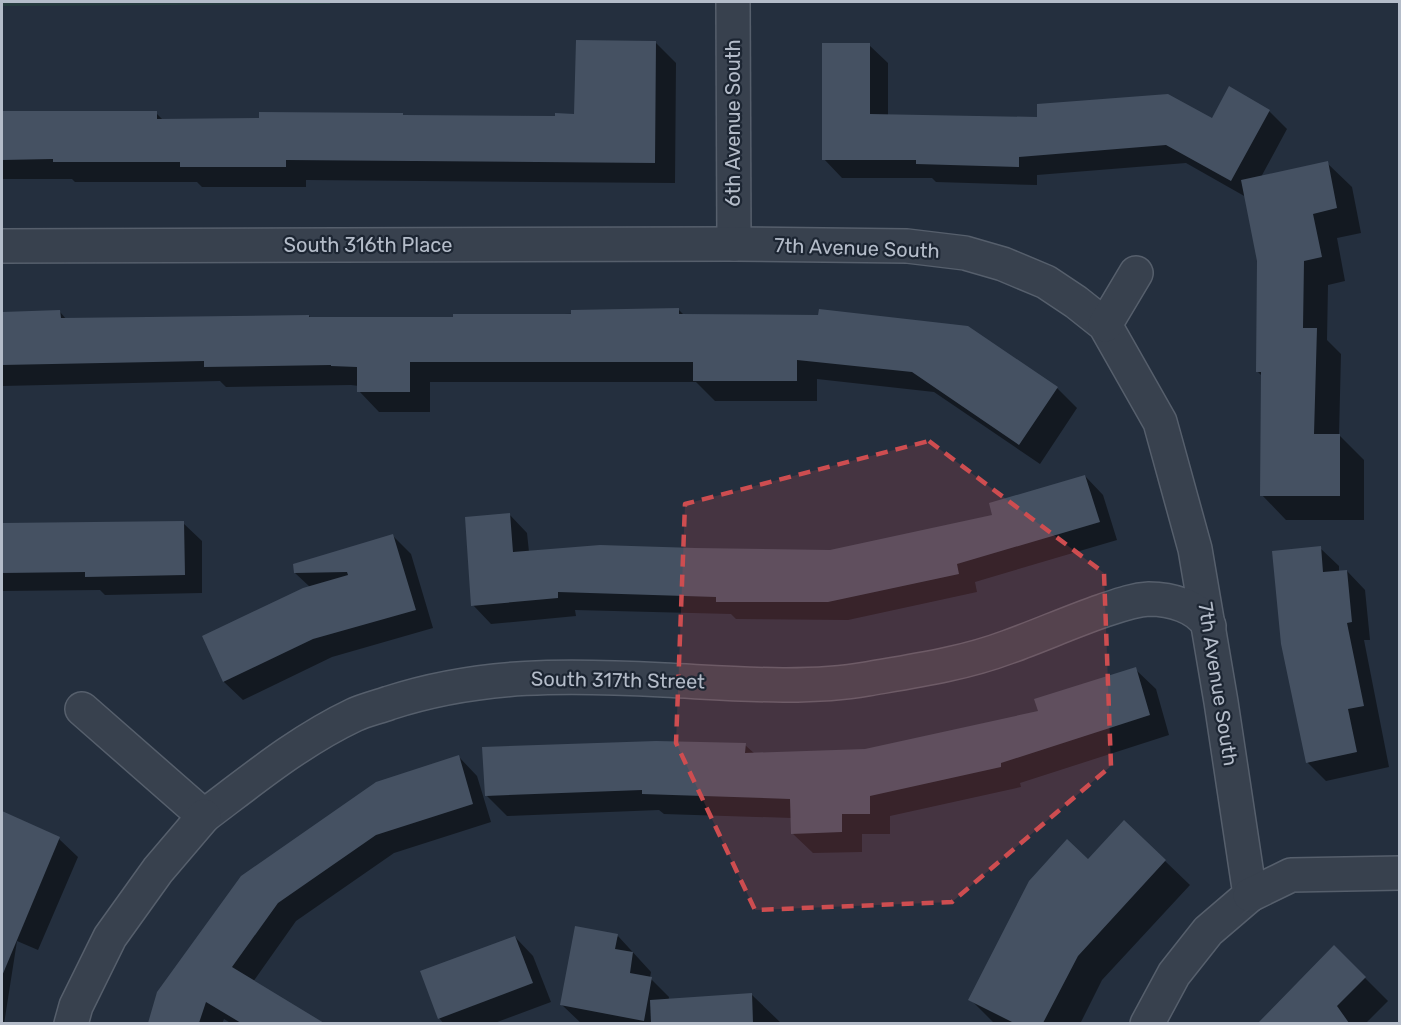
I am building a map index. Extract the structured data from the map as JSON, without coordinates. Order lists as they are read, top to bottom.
{
  "streets": {
    "street": [
      "6th Avenue South",
      "South 316th Place",
      "7th Avenue South",
      "South 317th Street"
    ]
  },
  "crossings": [
    ["6th Avenue South", "South 316th Place"],
    ["6th Avenue South", "7th Avenue South"],
    ["South 316th Place", "7th Avenue South"],
    ["7th Avenue South", "South 317th Street"]
  ]
}
